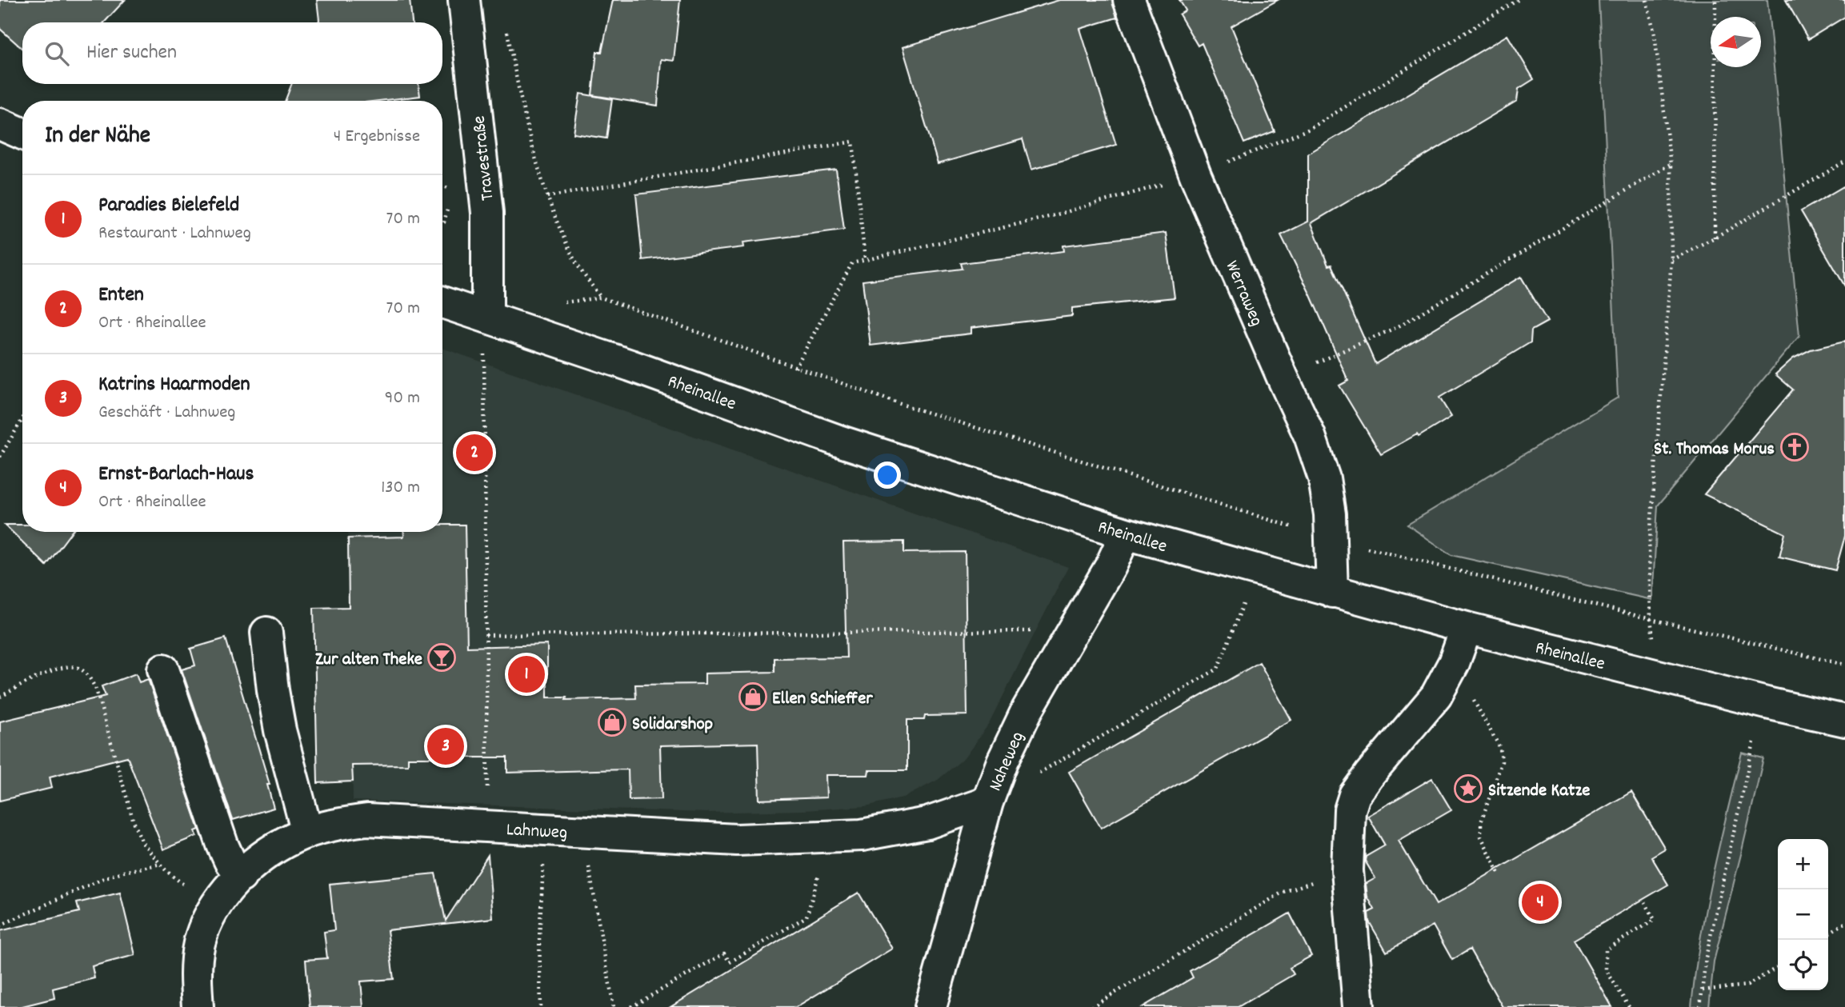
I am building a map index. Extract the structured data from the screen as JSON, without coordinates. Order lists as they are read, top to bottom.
{
  "streets": {
    "street": [
      "Travestraße",
      "Werraweg",
      "Rheinallee",
      "Naheweg",
      "Lahnweg"
    ]
  },
  "crossings": [
    ["Travestraße", "Rheinallee"],
    ["Werraweg", "Rheinallee"],
    ["Rheinallee", "Naheweg"],
    ["Naheweg", "Lahnweg"]
  ],
  "places": {
    "church": ["St. Thomas Morus"],
    "bar": ["Zur alten Theke"],
    "shop": ["Ellen Schieffer", "Solidarshop"],
    "place": ["Sitzende Katze"]
  },
  "north": "left",
  "page": {
    "search": "Hier suchen",
    "heading": ["In der Nähe", "4 Ergebnisse"],
    "list": [
      {
        "mark": "1",
        "name": "Paradies Bielefeld",
        "note": "Restaurant · Lahnweg",
        "value": "70 m"
      },
      {
        "mark": "2",
        "name": "Enten",
        "note": "Ort · Rheinallee",
        "value": "70 m"
      },
      {
        "mark": "3",
        "name": "Katrins Haarmoden",
        "note": "Geschäft · Lahnweg",
        "value": "90 m"
      },
      {
        "mark": "4",
        "name": "Ernst-Barlach-Haus",
        "note": "Ort · Rheinallee",
        "value": "130 m"
      }
    ],
    "pins": [
      "2",
      "1",
      "3",
      "4"
    ],
    "map_buttons": ["+", "−"]
  }
}
